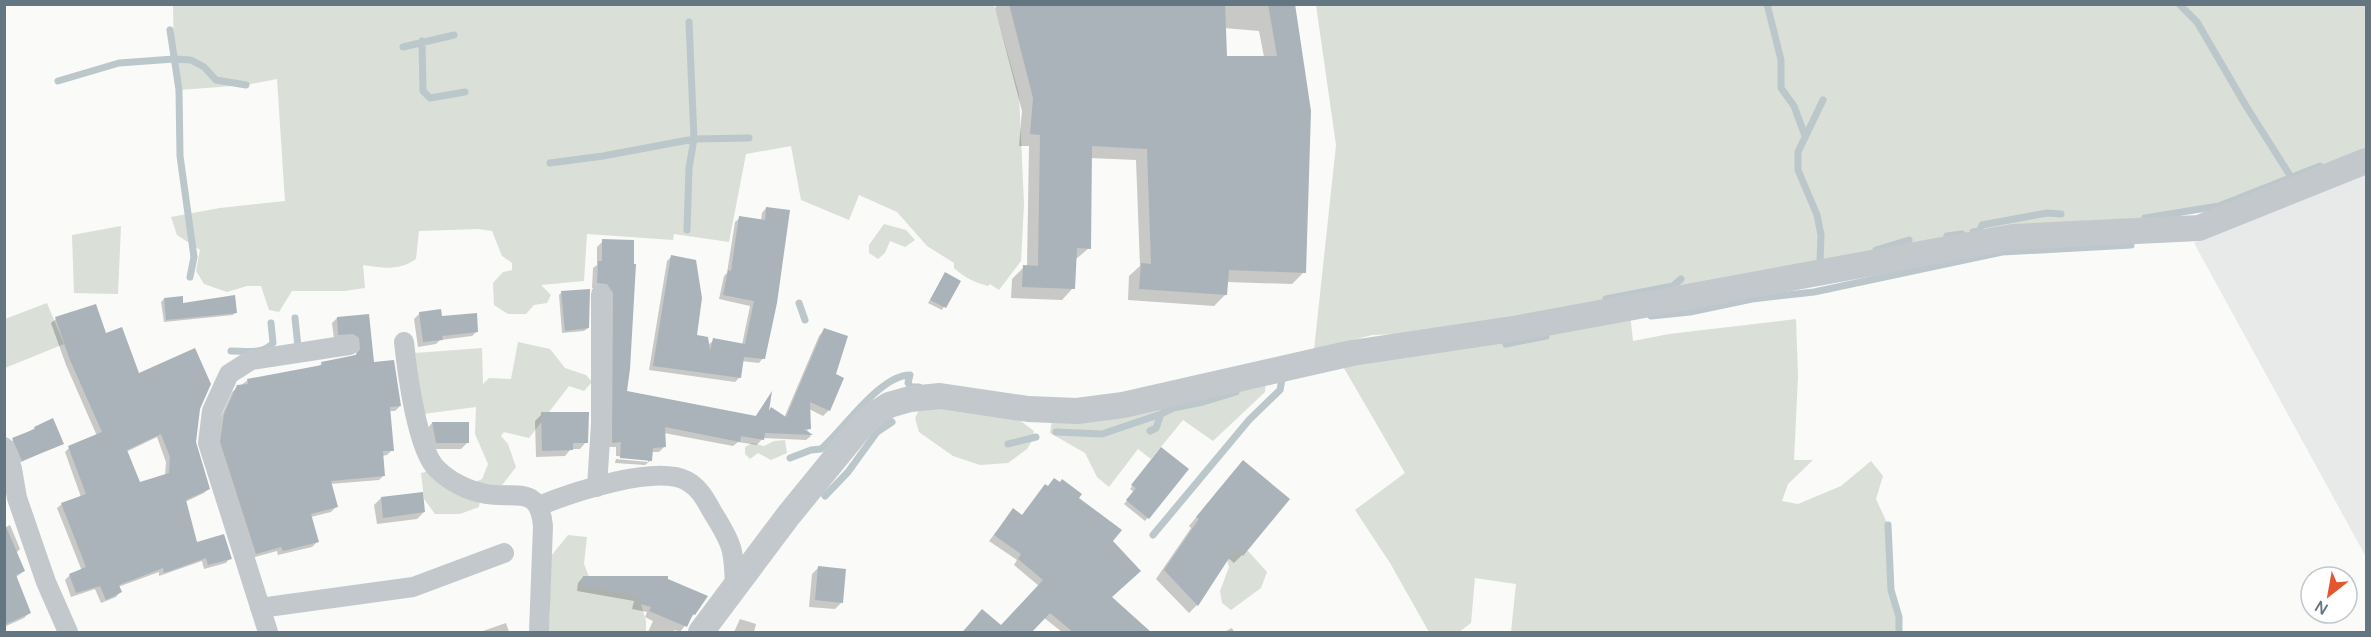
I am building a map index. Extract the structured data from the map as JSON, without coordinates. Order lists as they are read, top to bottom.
{
  "north": "bottom left"
}
